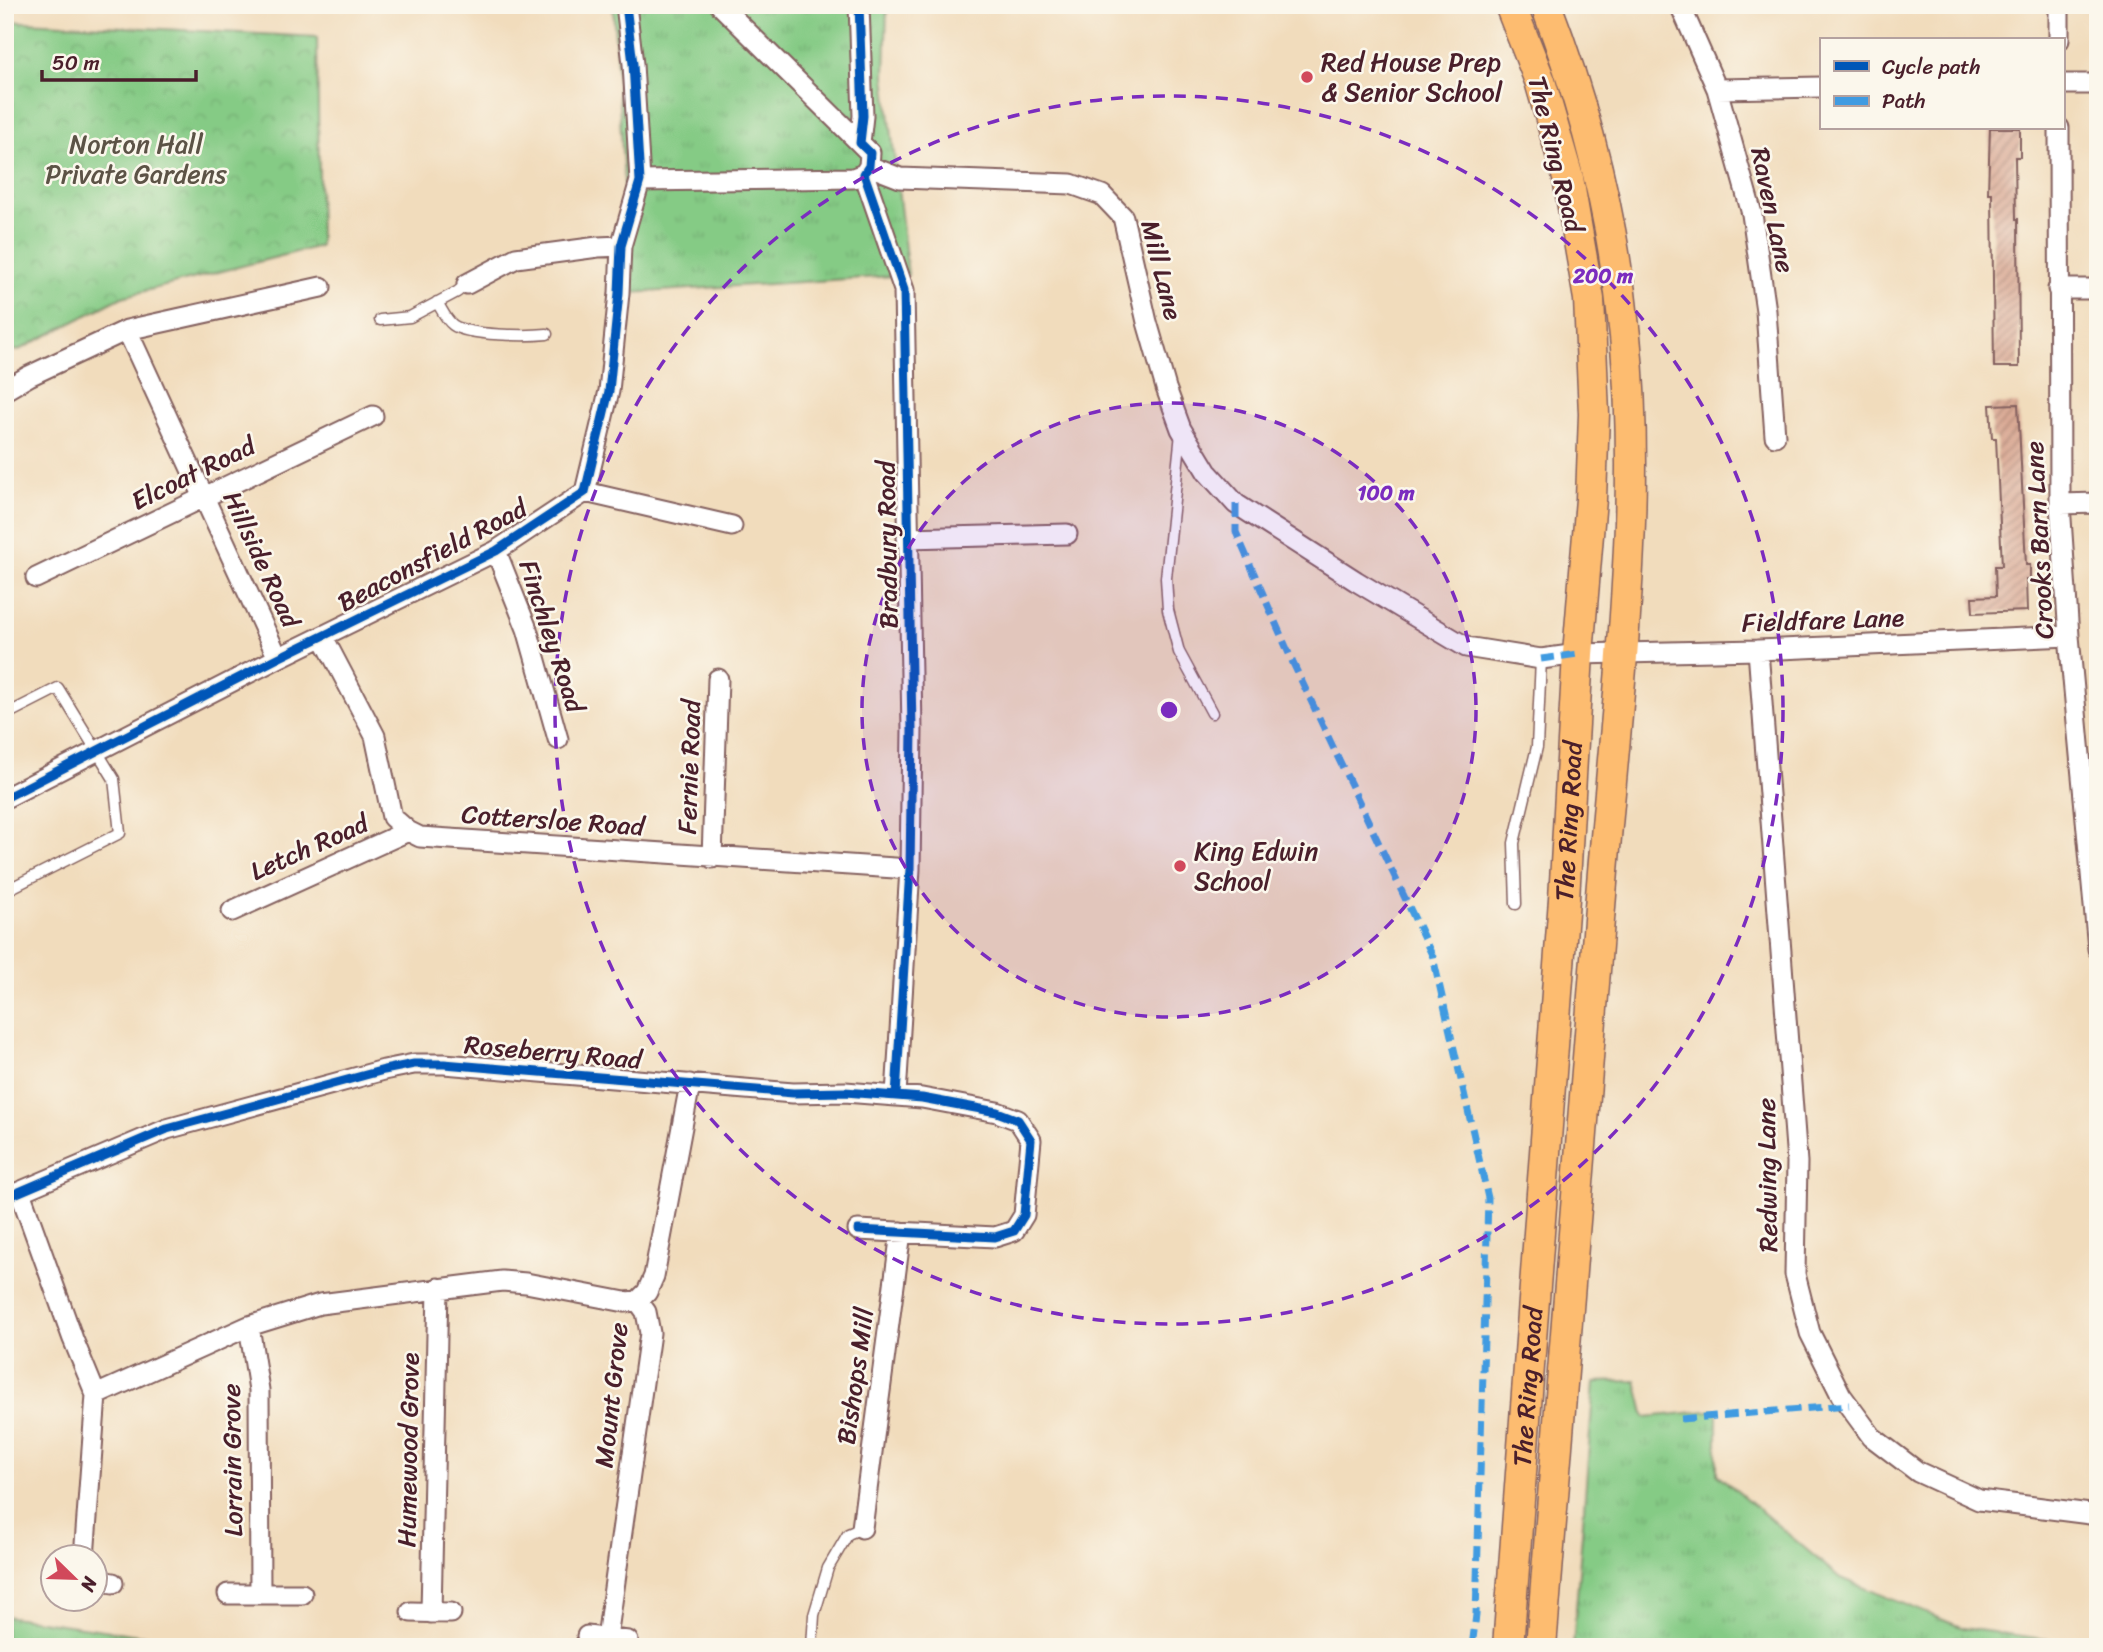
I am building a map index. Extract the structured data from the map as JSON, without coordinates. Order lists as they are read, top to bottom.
{
  "streets": {
    "main road": ["The Ring Road"],
    "street": [
      "Raven Lane",
      "Mill Lane",
      "Elcoat Road",
      "Crooks Barn Lane",
      "Bradbury Road",
      "Beaconsfield Road",
      "Hillside Road",
      "Fieldfare Lane",
      "Finchley Road",
      "Fernie Road",
      "Cottersloe Road",
      "Letch Road",
      "Roseberry Road",
      "Redwing Lane",
      "Bishops Mill",
      "Mount Grove",
      "Humewood Grove",
      "Lorrain Grove"
    ]
  },
  "crossings": [
    ["The Ring Road", "Fieldfare Lane"],
    ["Mill Lane", "Bradbury Road"],
    ["Elcoat Road", "Hillside Road"],
    ["Crooks Barn Lane", "Fieldfare Lane"],
    ["Bradbury Road", "Cottersloe Road"],
    ["Bradbury Road", "Roseberry Road"],
    ["Beaconsfield Road", "Hillside Road"],
    ["Beaconsfield Road", "Finchley Road"],
    ["Fieldfare Lane", "Redwing Lane"],
    ["Fernie Road", "Cottersloe Road"],
    ["Cottersloe Road", "Letch Road"],
    ["Roseberry Road", "Bishops Mill"],
    ["Roseberry Road", "Mount Grove"]
  ],
  "parks": ["Norton Hall Private Gardens"],
  "places": ["Red House Prep & Senior School", "King Edwin School"],
  "legend": ["Cycle path", "Path"],
  "scale_bar": "50 m",
  "north": "bottom right",
  "rings": ["200 m", "100 m"]
}
